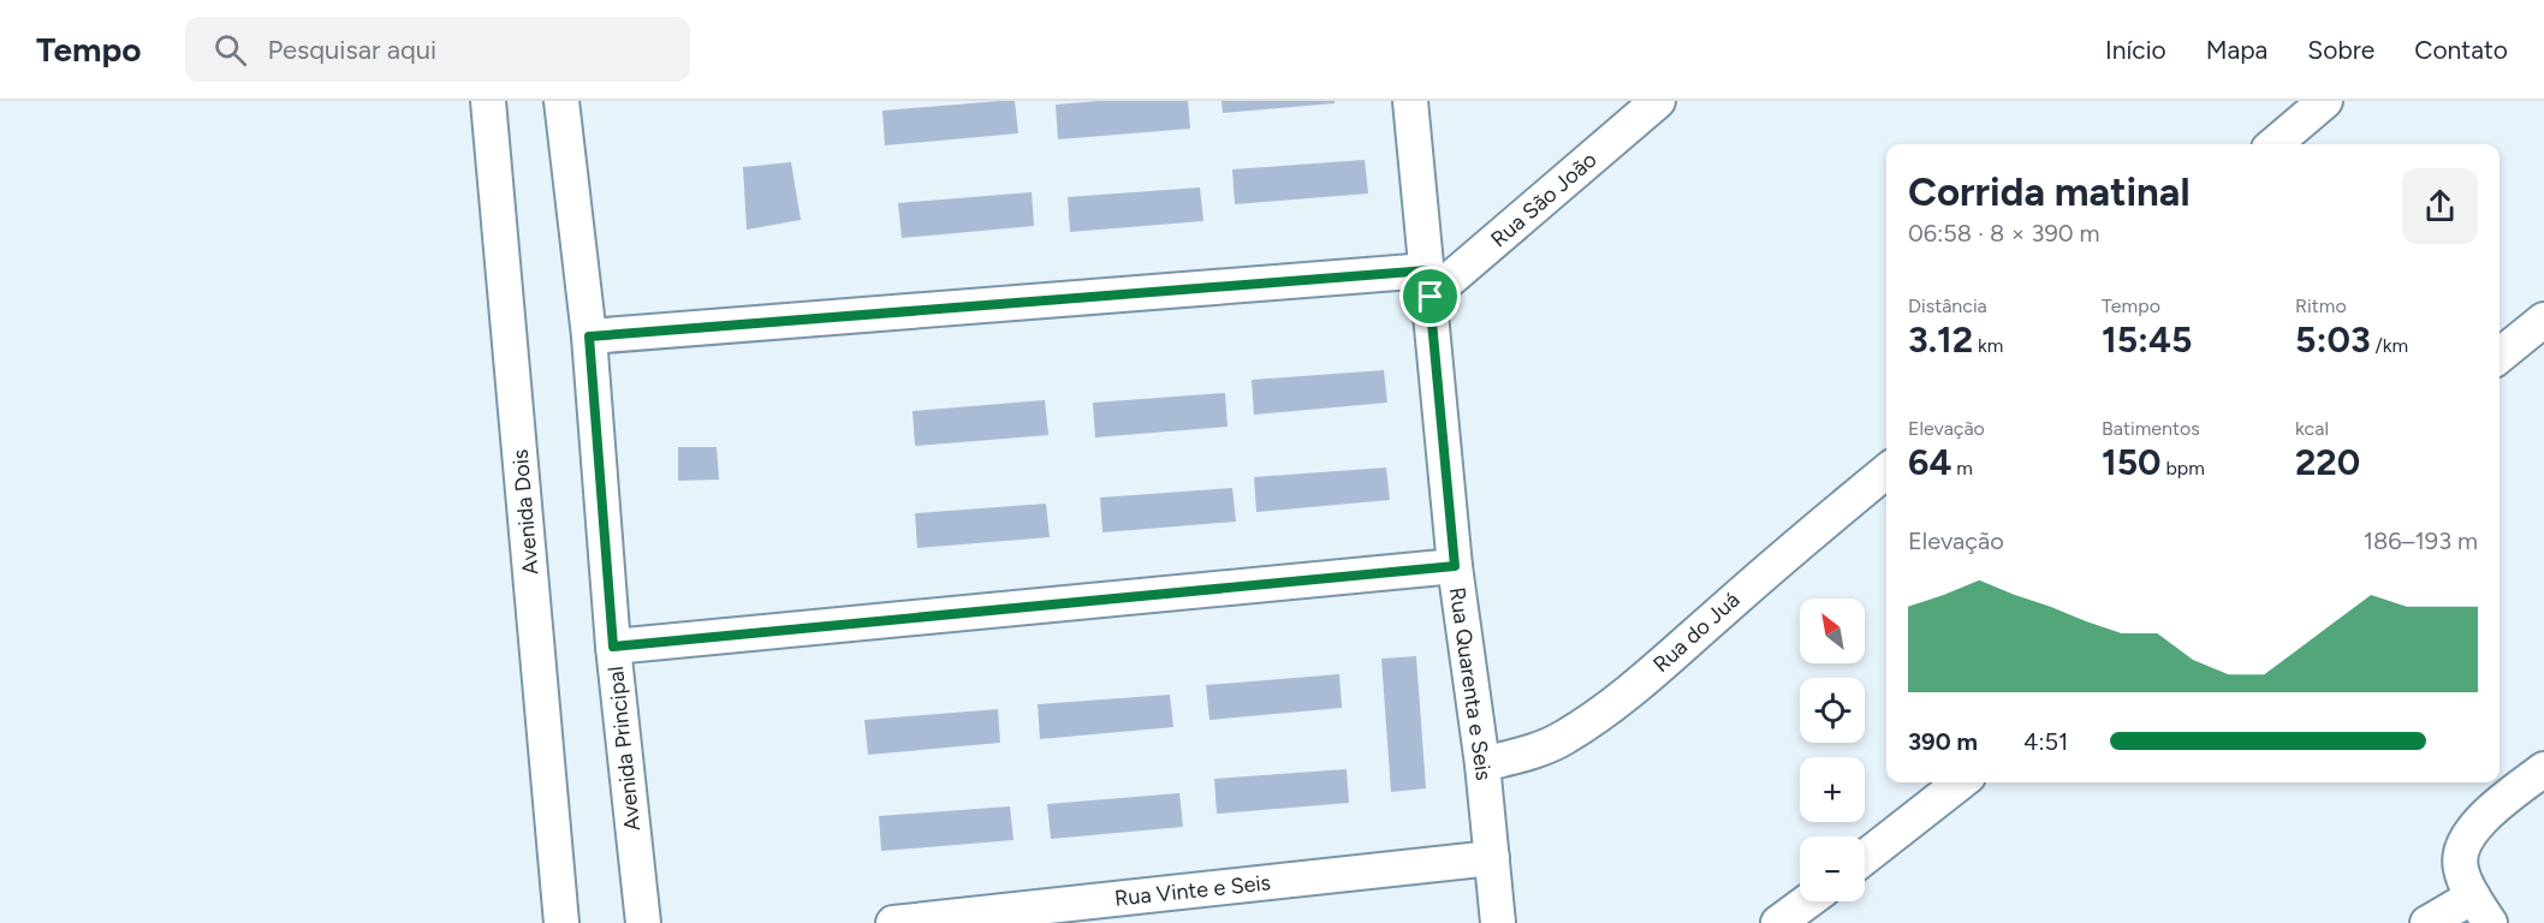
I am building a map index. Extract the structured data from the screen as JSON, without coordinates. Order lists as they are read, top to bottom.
{
  "streets": {
    "street": [
      "Rua São João",
      "Avenida Dois",
      "Rua do Juá",
      "Rua Quarenta e Seis",
      "Avenida Principal",
      "Rua Vinte e Seis"
    ]
  },
  "crossings": [
    ["Rua São João", "Rua Quarenta e Seis"],
    ["Rua do Juá", "Rua Quarenta e Seis"],
    ["Rua Quarenta e Seis", "Rua Vinte e Seis"]
  ],
  "north": "top left",
  "page": {
    "header": "Tempo",
    "search": "Pesquisar aqui",
    "nav": [
      "Início",
      "Mapa",
      "Sobre",
      "Contato"
    ],
    "heading": ["Corrida matinal", "06:58 · 8 × 390 m"],
    "stats": [
      ["Distância", "3.12 km"],
      ["Tempo", "15:45"],
      ["Ritmo", "5:03 /km"],
      ["Elevação", "64 m"],
      ["Batimentos", "150 bpm"],
      ["kcal", "220"]
    ],
    "chart": ["Elevação", "186–193 m"],
    "map_buttons": ["+", "−"],
    "list": [
      {
        "name": "390 m",
        "note": "4:51"
      }
    ]
  }
}
